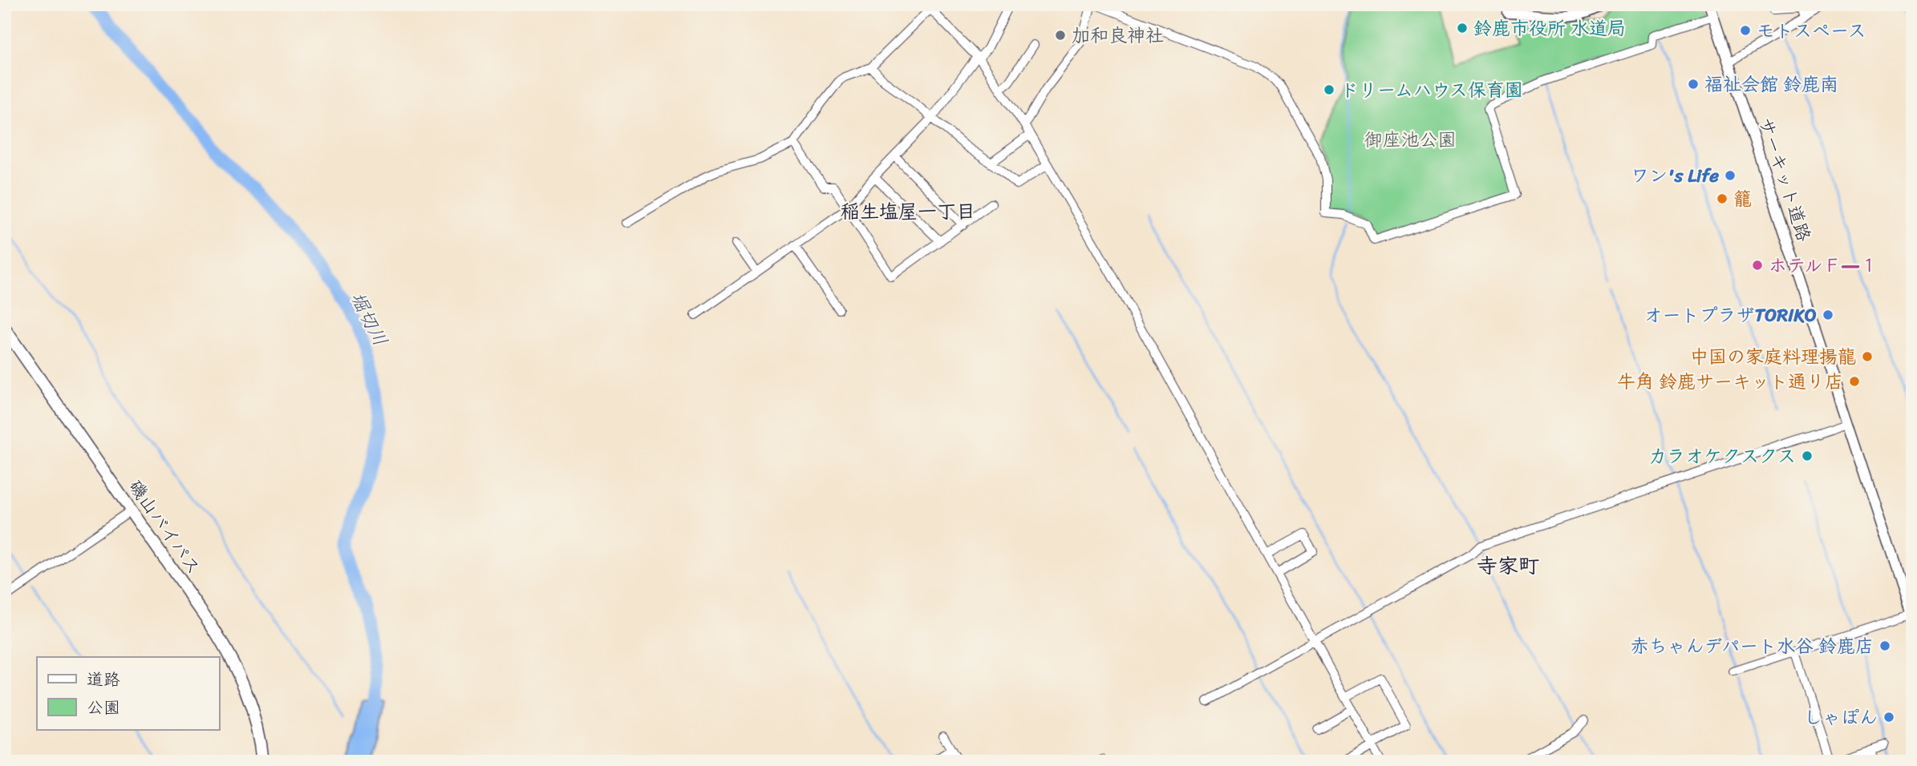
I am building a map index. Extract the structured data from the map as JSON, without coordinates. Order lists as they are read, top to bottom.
{
  "streets": {
    "main road": ["磯山バイパス"],
    "street": ["サーキット道路"]
  },
  "districts": ["稲生塩屋一丁目", "寺家町"],
  "water": ["堀切川"],
  "parks": ["御座池公園"],
  "places": [
    "鈴鹿市役所 水道局",
    "モトスペース",
    "加和良神社",
    "福祉会館 鈴鹿南",
    "ドリームハウス保育園",
    "ワン's Life",
    "籠",
    "ホテルＦ―１",
    "オートプラザTORIKO",
    "中国の家庭料理揚龍",
    "牛角 鈴鹿サーキット通り店",
    "カラオケクスクス",
    "赤ちゃんデパート水谷 鈴鹿店",
    "しゃぽん"
  ],
  "legend": ["道路", "公園"]
}
